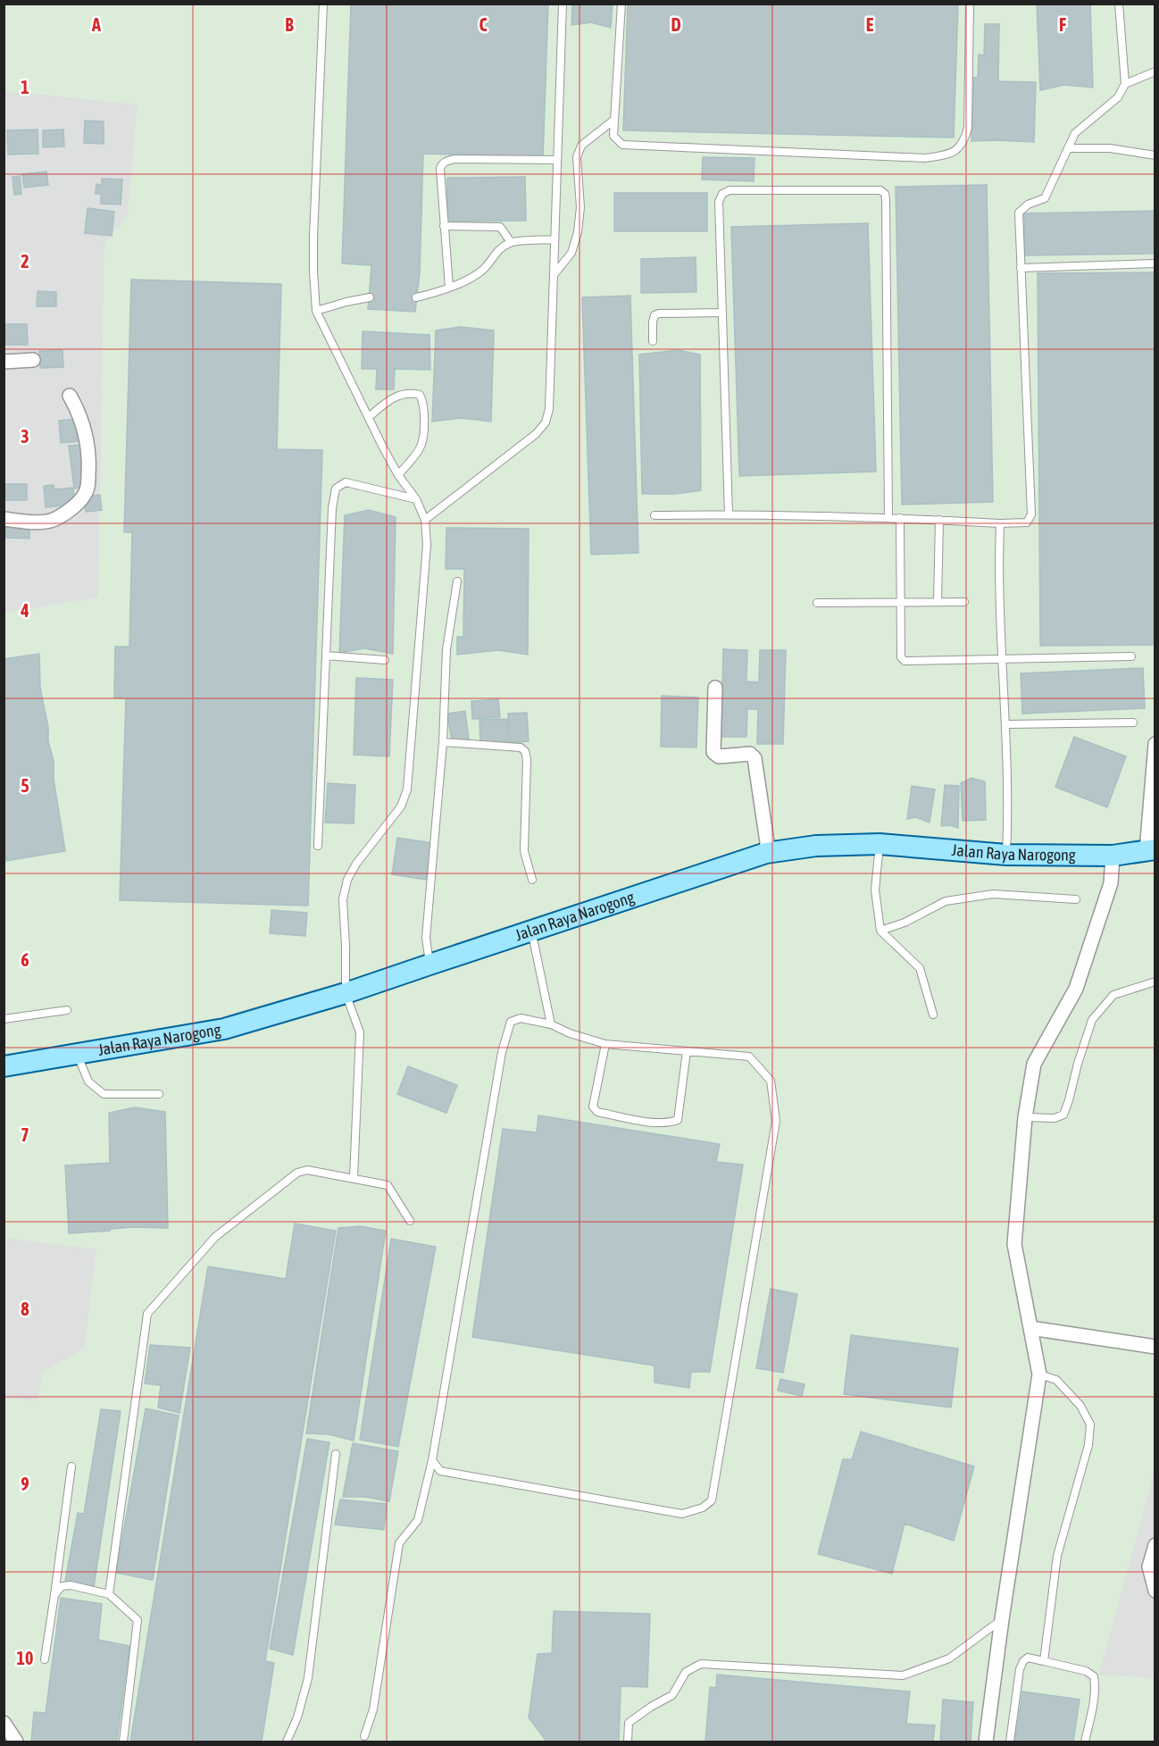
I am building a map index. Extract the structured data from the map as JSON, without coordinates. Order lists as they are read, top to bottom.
{
  "streets": {
    "main road": ["Jalan Raya Narogong"]
  },
  "grid": {
    "columns": [
      "A",
      "B",
      "C",
      "D",
      "E",
      "F"
    ],
    "rows": [
      "1",
      "2",
      "3",
      "4",
      "5",
      "6",
      "7",
      "8",
      "9",
      "10"
    ]
  }
}
